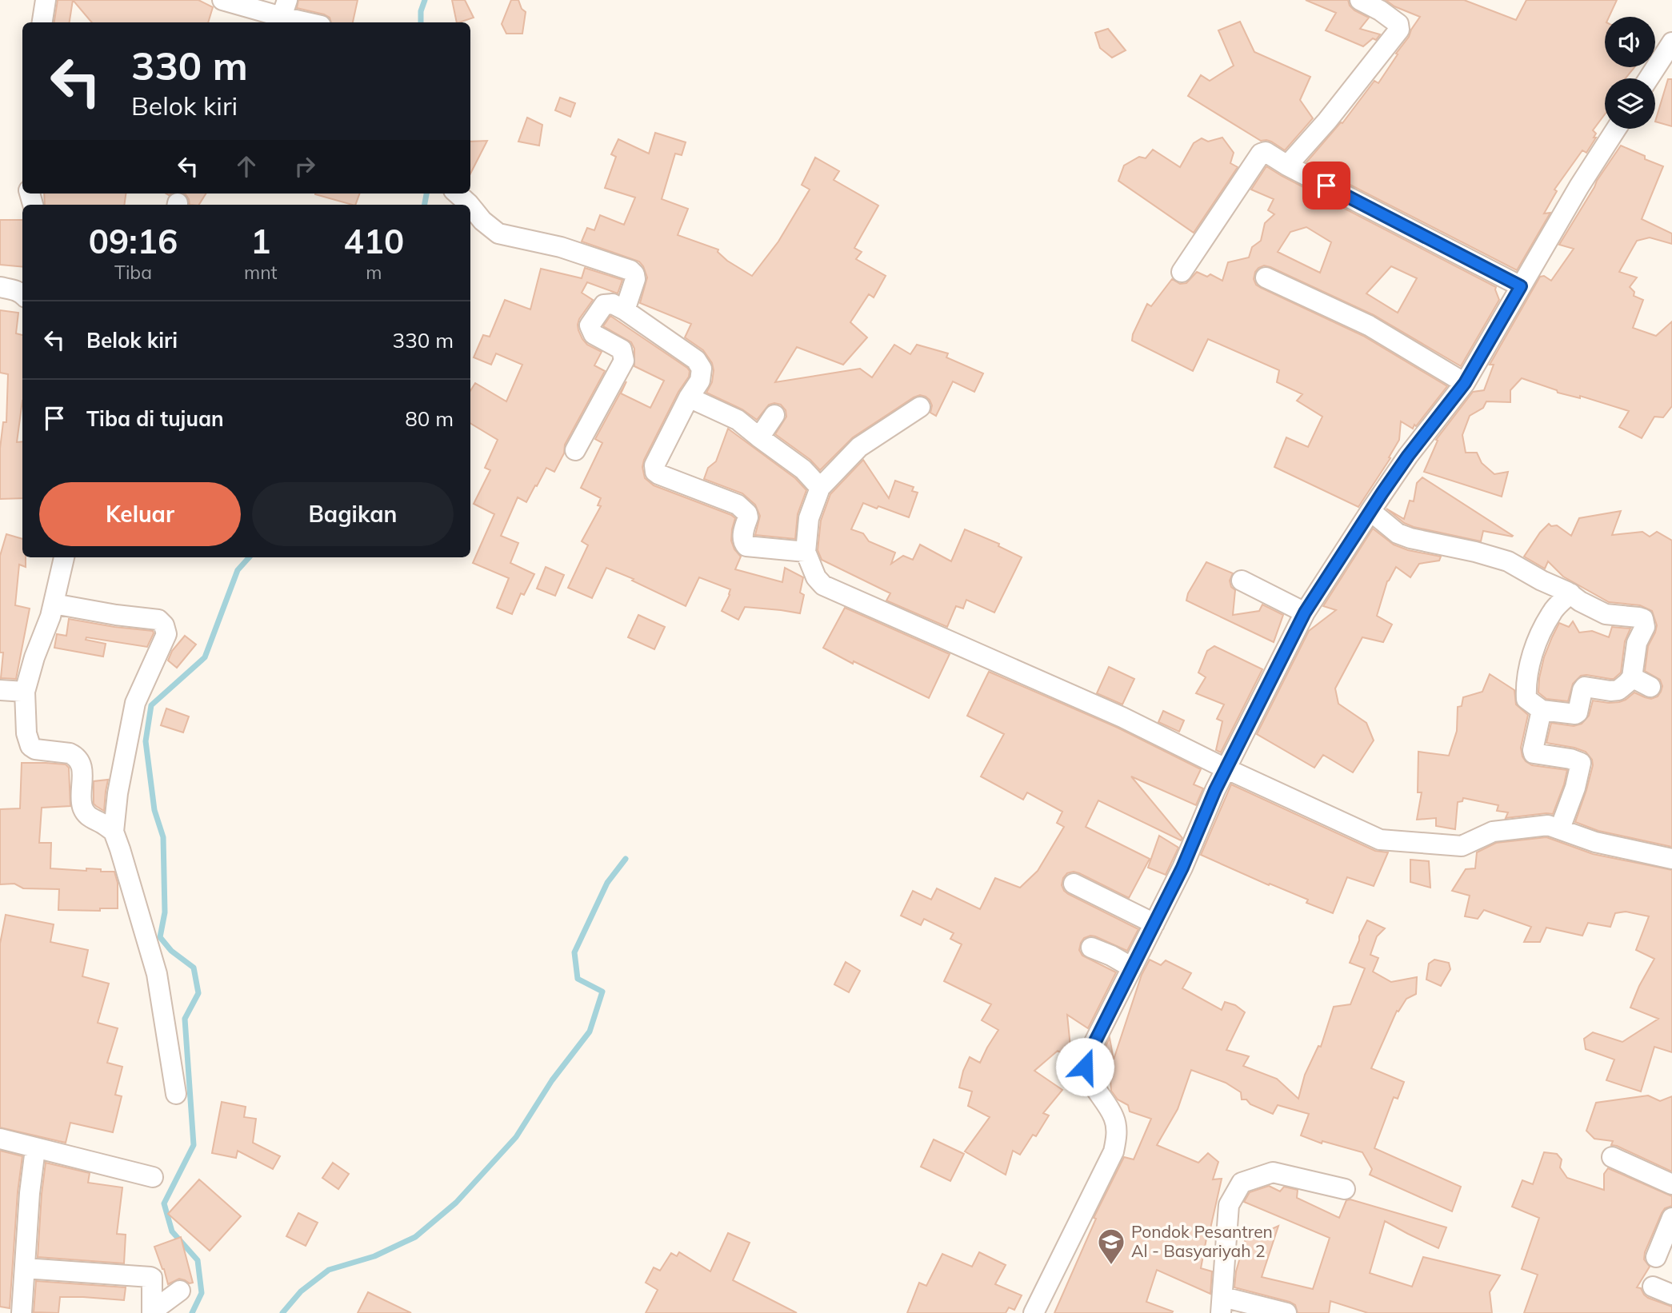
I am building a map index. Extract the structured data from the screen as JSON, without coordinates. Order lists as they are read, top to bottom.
{
  "places": {
    "school or university": ["Pondok Pesantren Al - Basyariyah 2"]
  },
  "page": {
    "turn": ["330 m", "Belok kiri"],
    "eta": [
      "09:16",
      "Tiba",
      "1",
      "mnt",
      "410",
      "m"
    ],
    "list": [
      {
        "name": "Belok kiri",
        "value": "330 m"
      },
      {
        "name": "Tiba di tujuan",
        "value": "80 m"
      }
    ],
    "buttons": ["Keluar", "Bagikan"]
  }
}
